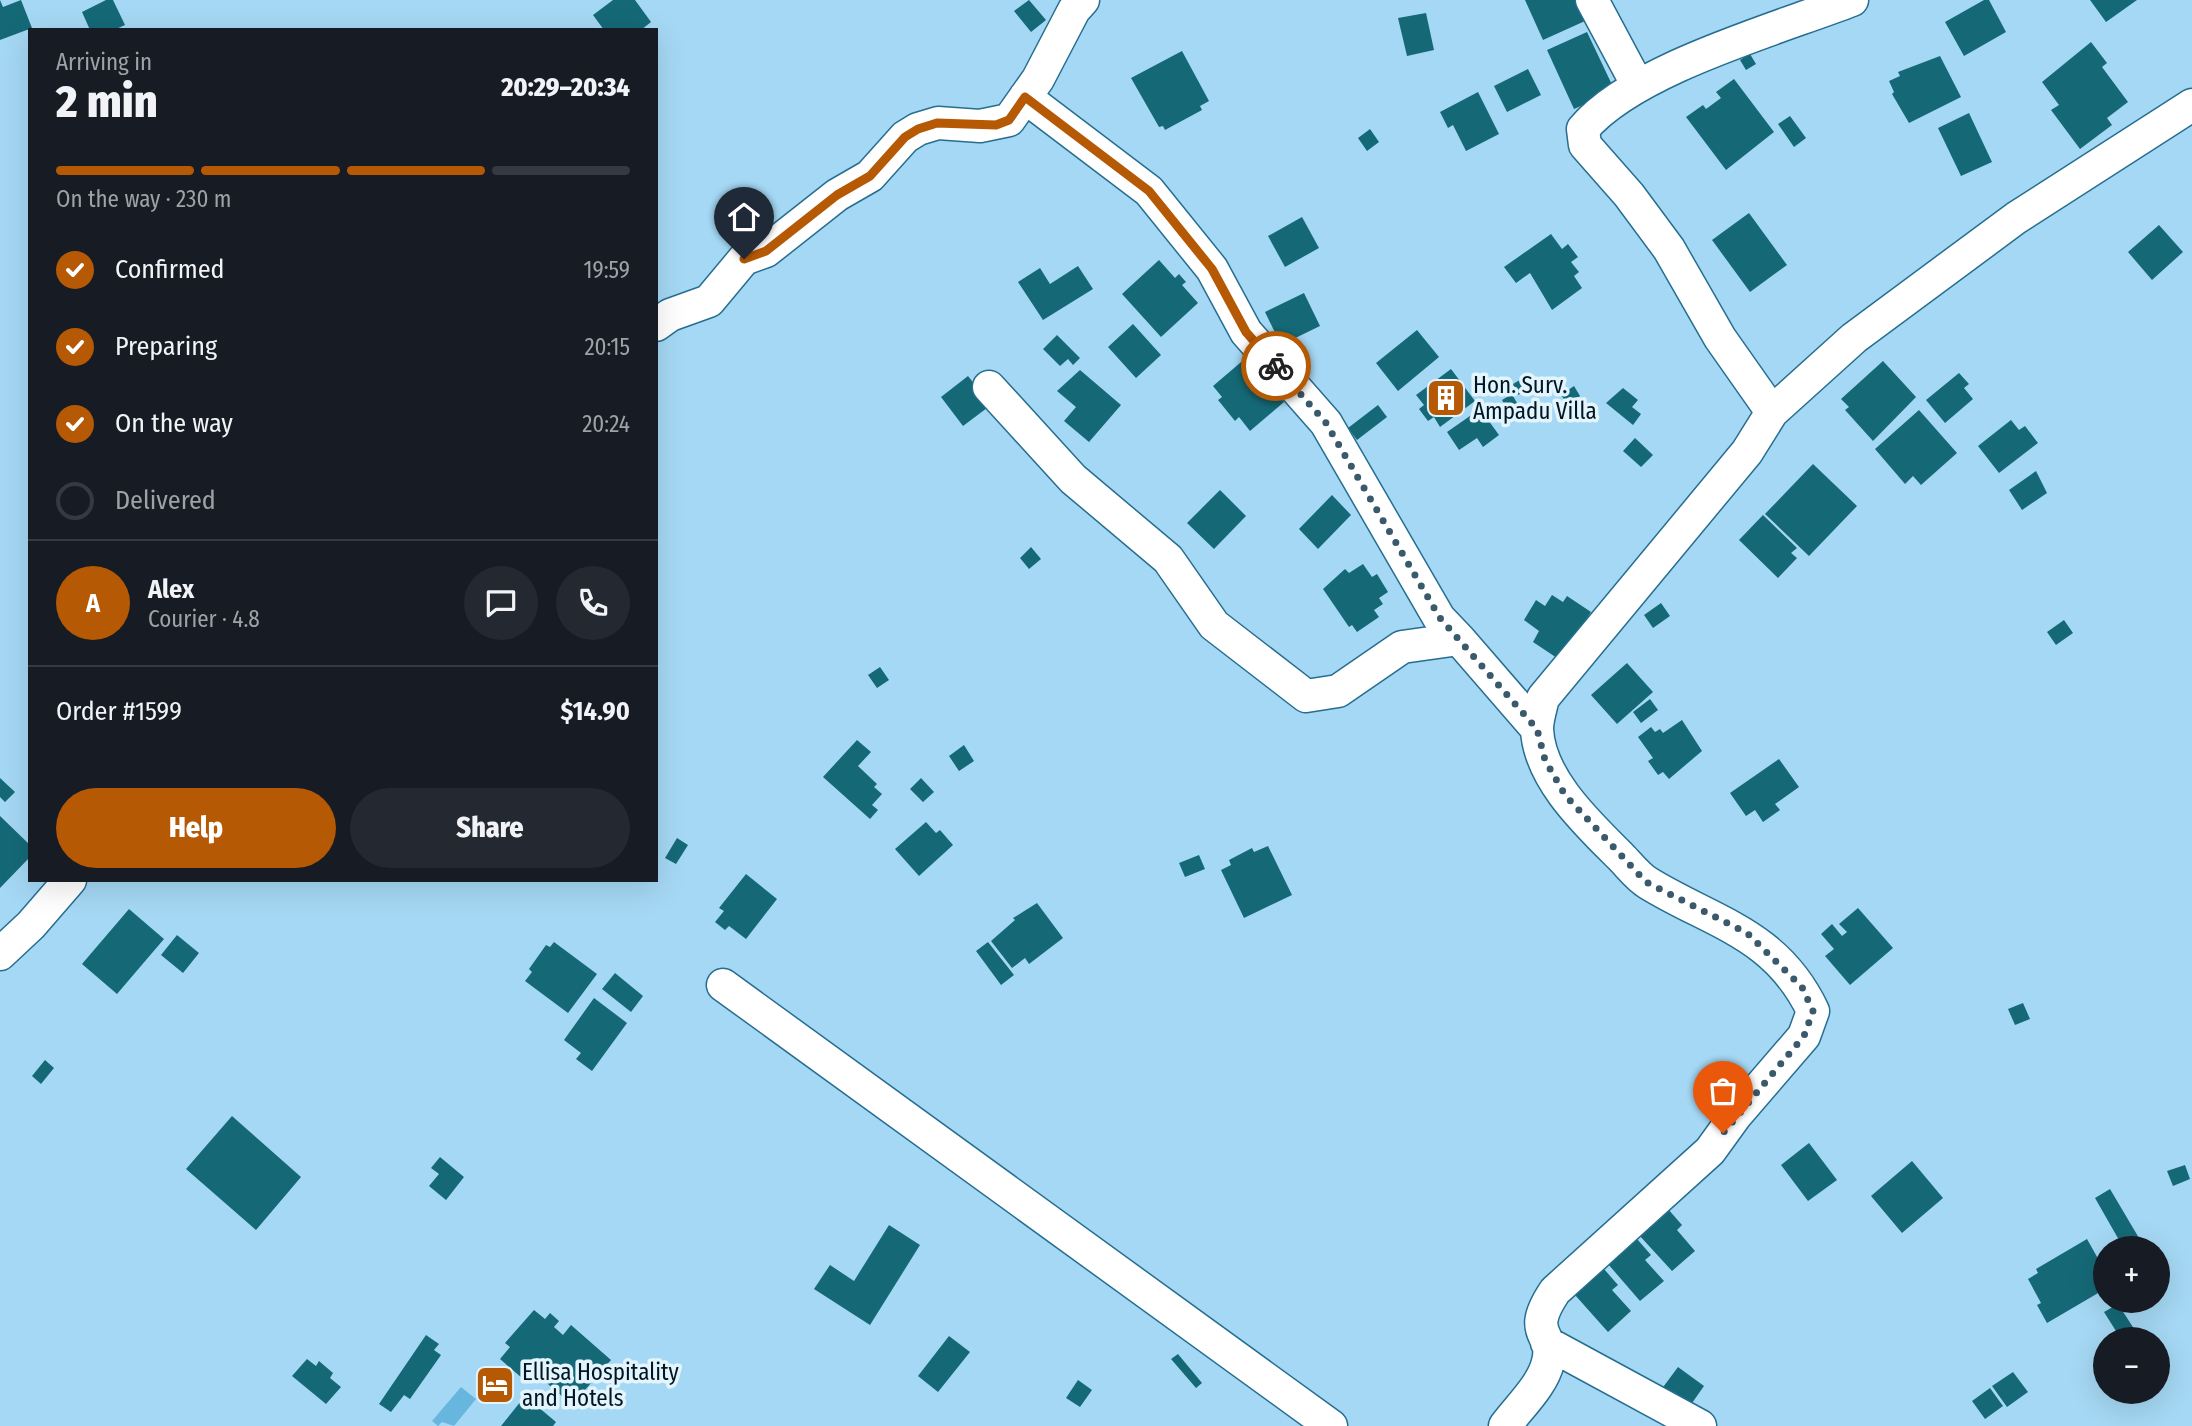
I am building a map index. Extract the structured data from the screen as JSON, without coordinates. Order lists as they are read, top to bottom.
{
  "places": {
    "building": ["Hon. Surv. Ampadu Villa"],
    "hotel": ["Ellisa Hospitality and Hotels"]
  },
  "page": {
    "heading": ["2 min", "Arriving in", "20:29–20:34"],
    "panel": [
      "Alex",
      "Courier · 4.8",
      "Order #1599",
      "$14.90"
    ],
    "bar": "On the way · 230 m",
    "list": [
      ["Confirmed", "19:59"],
      ["Preparing", "20:15"],
      ["On the way", "20:24"],
      "Delivered"
    ],
    "round": "A",
    "buttons": ["Help", "Share"],
    "map_buttons": ["+", "−"]
  }
}
